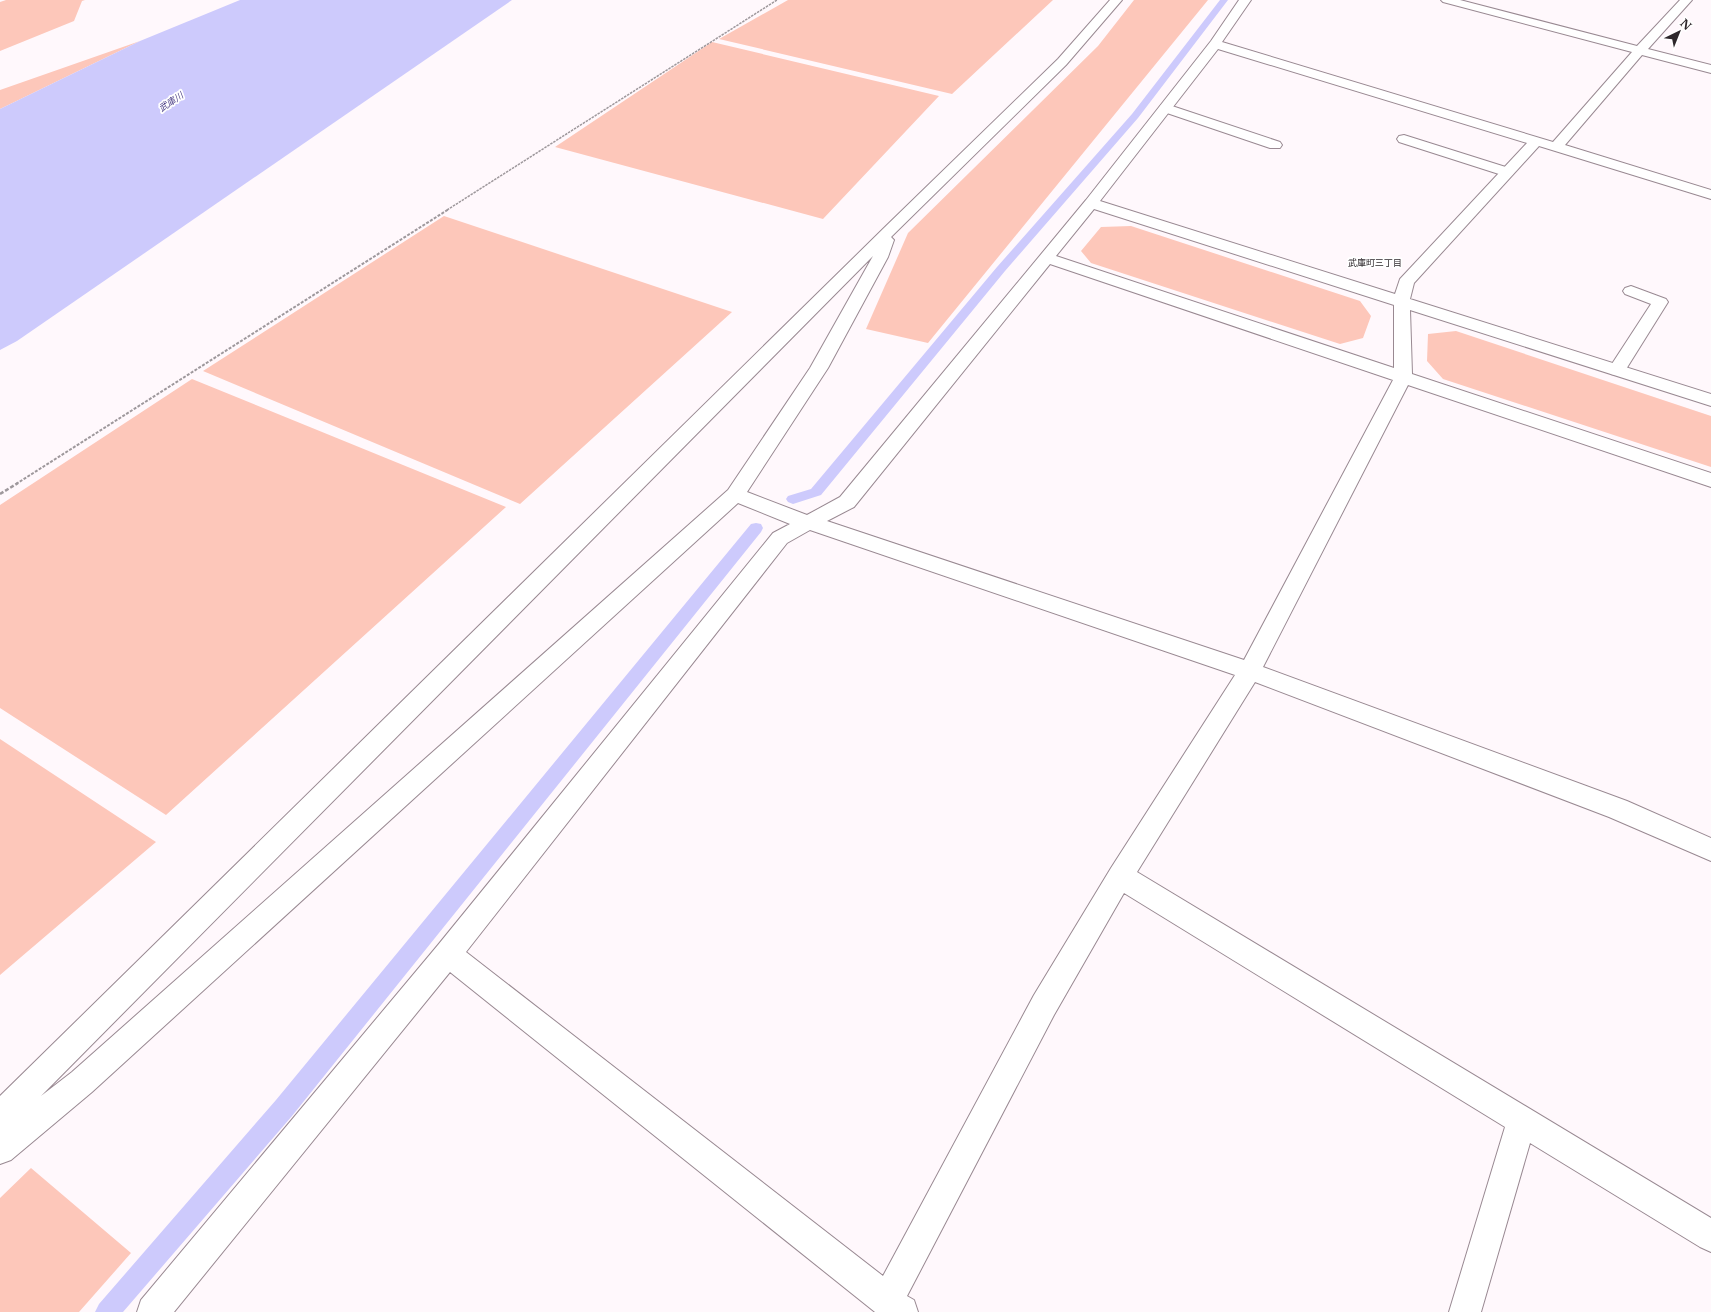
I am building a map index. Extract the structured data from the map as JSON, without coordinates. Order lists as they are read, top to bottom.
{
  "districts": ["武庫町三丁目"],
  "water": ["武庫川"],
  "north": "top right"
}
